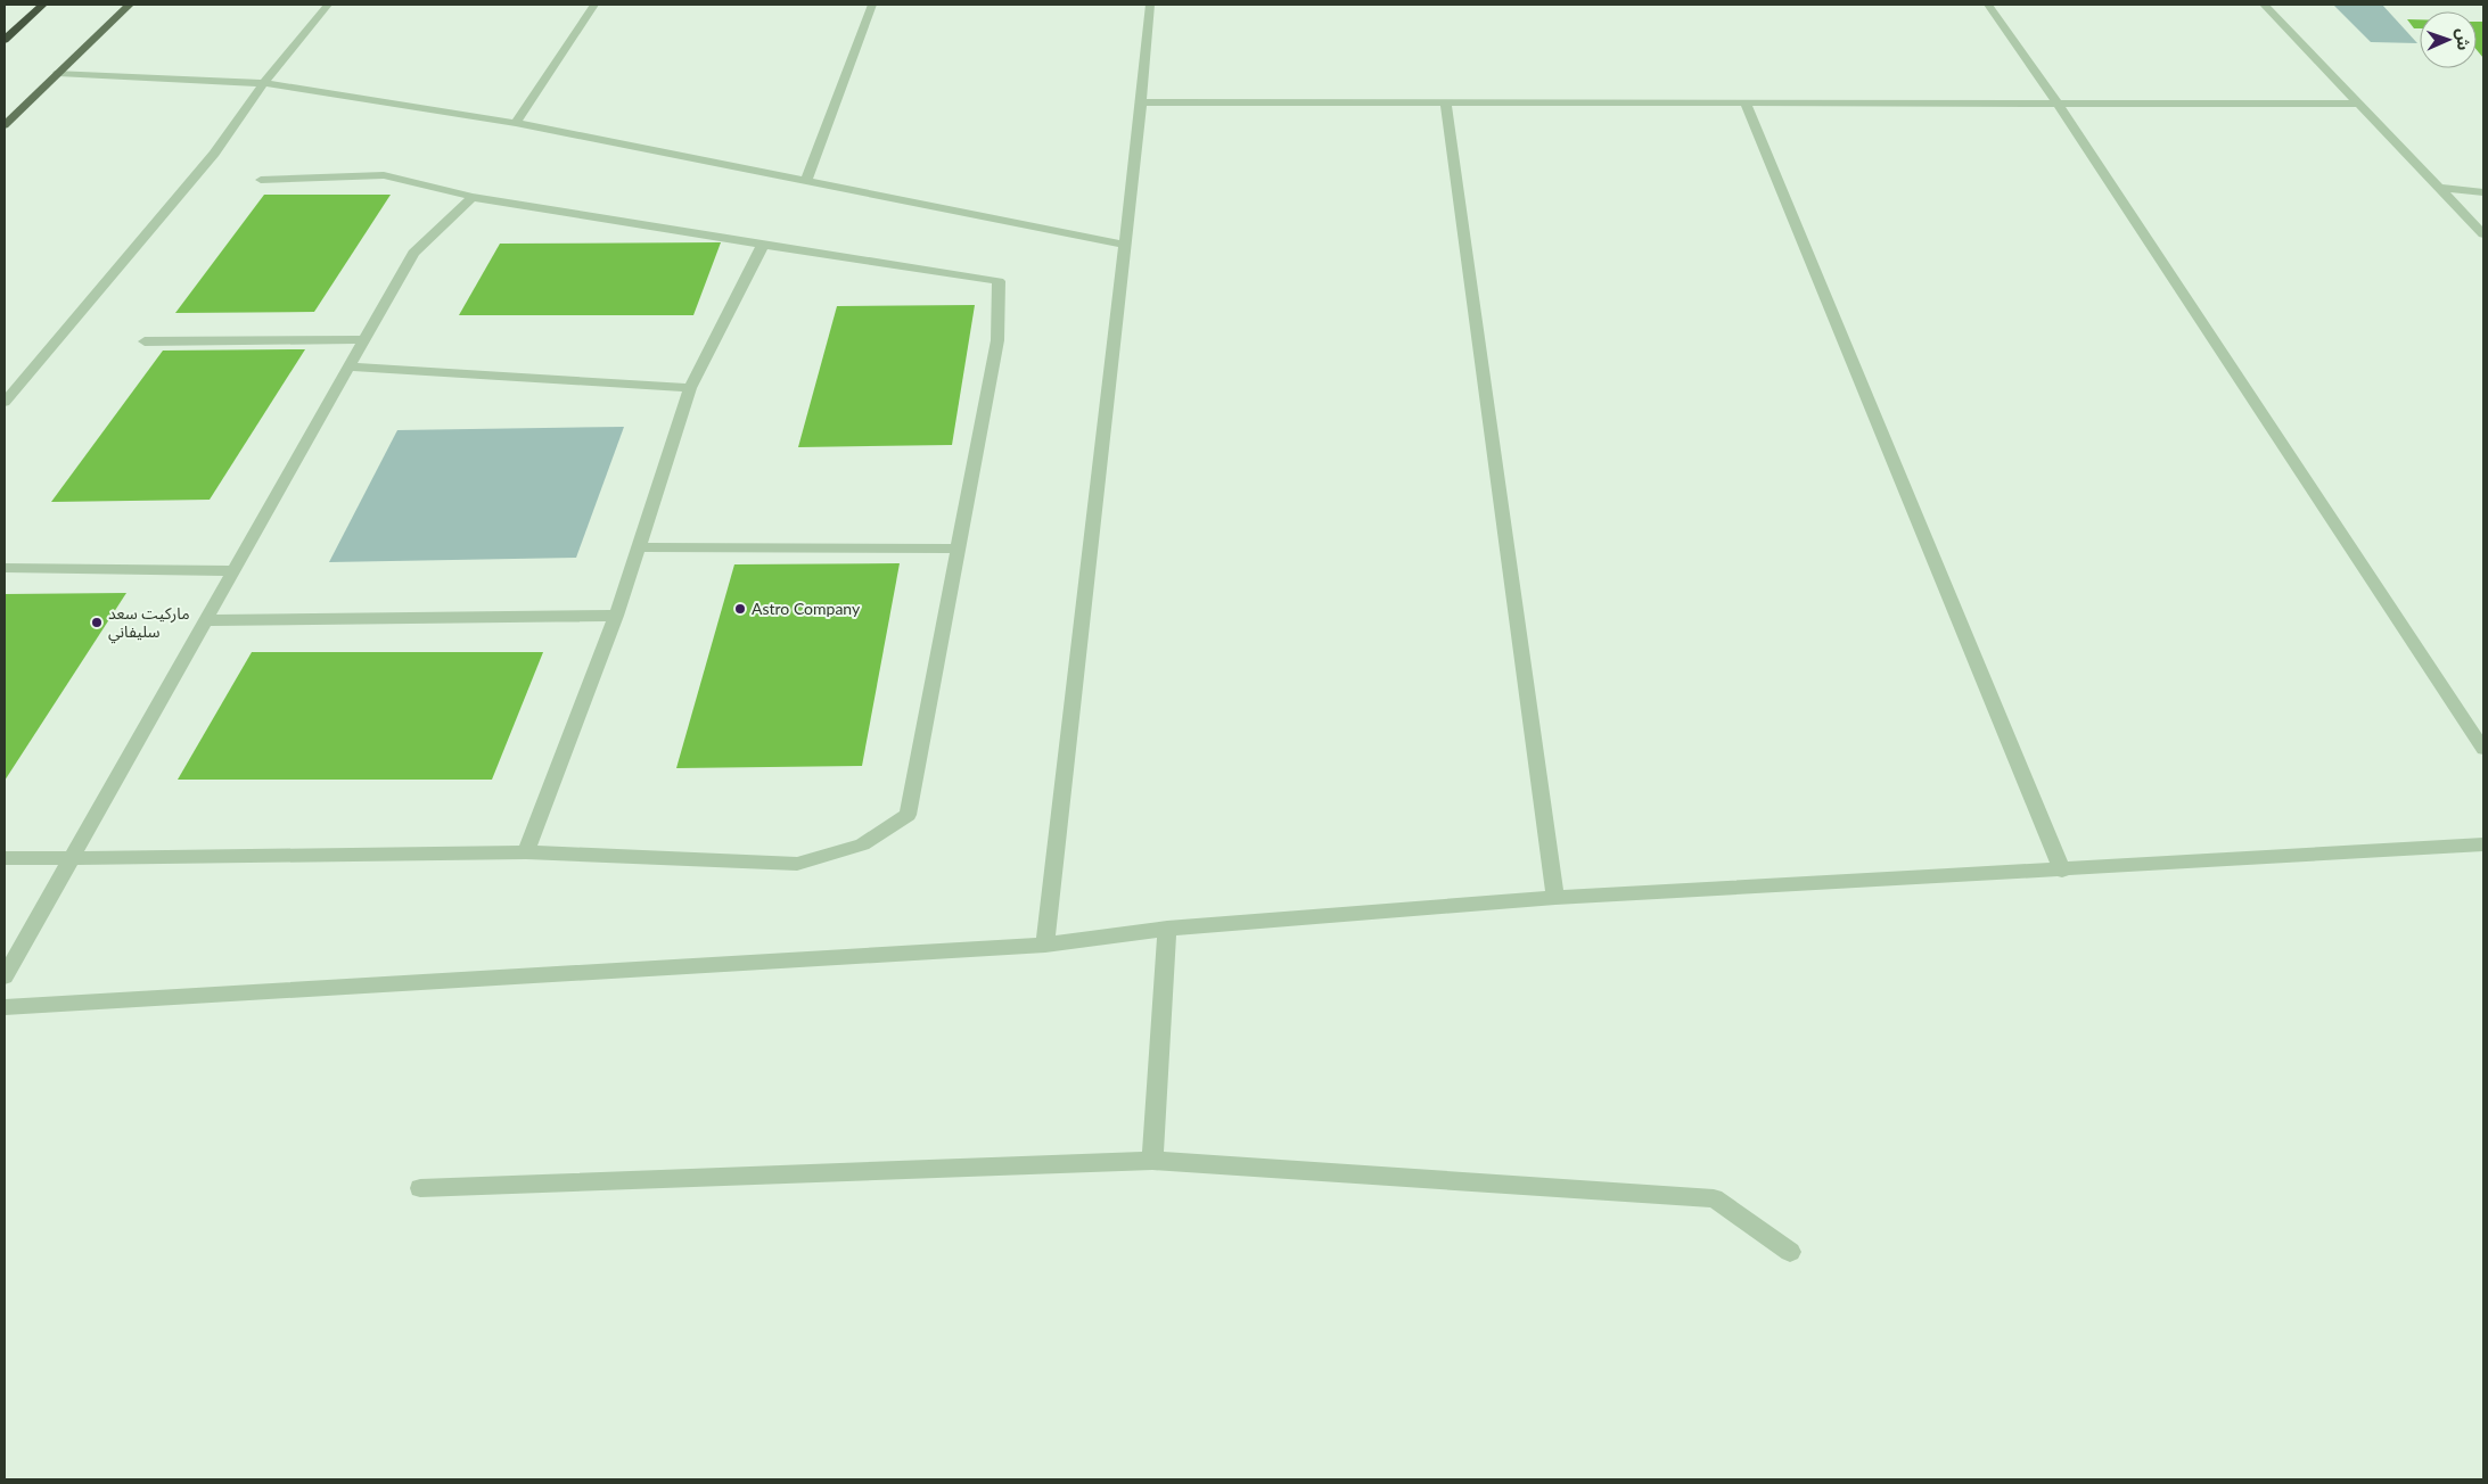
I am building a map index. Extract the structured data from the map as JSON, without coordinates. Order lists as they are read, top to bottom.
{
  "places": ["Astro Company", "ماركيت سعد سليفاني"],
  "north": "right"
}
